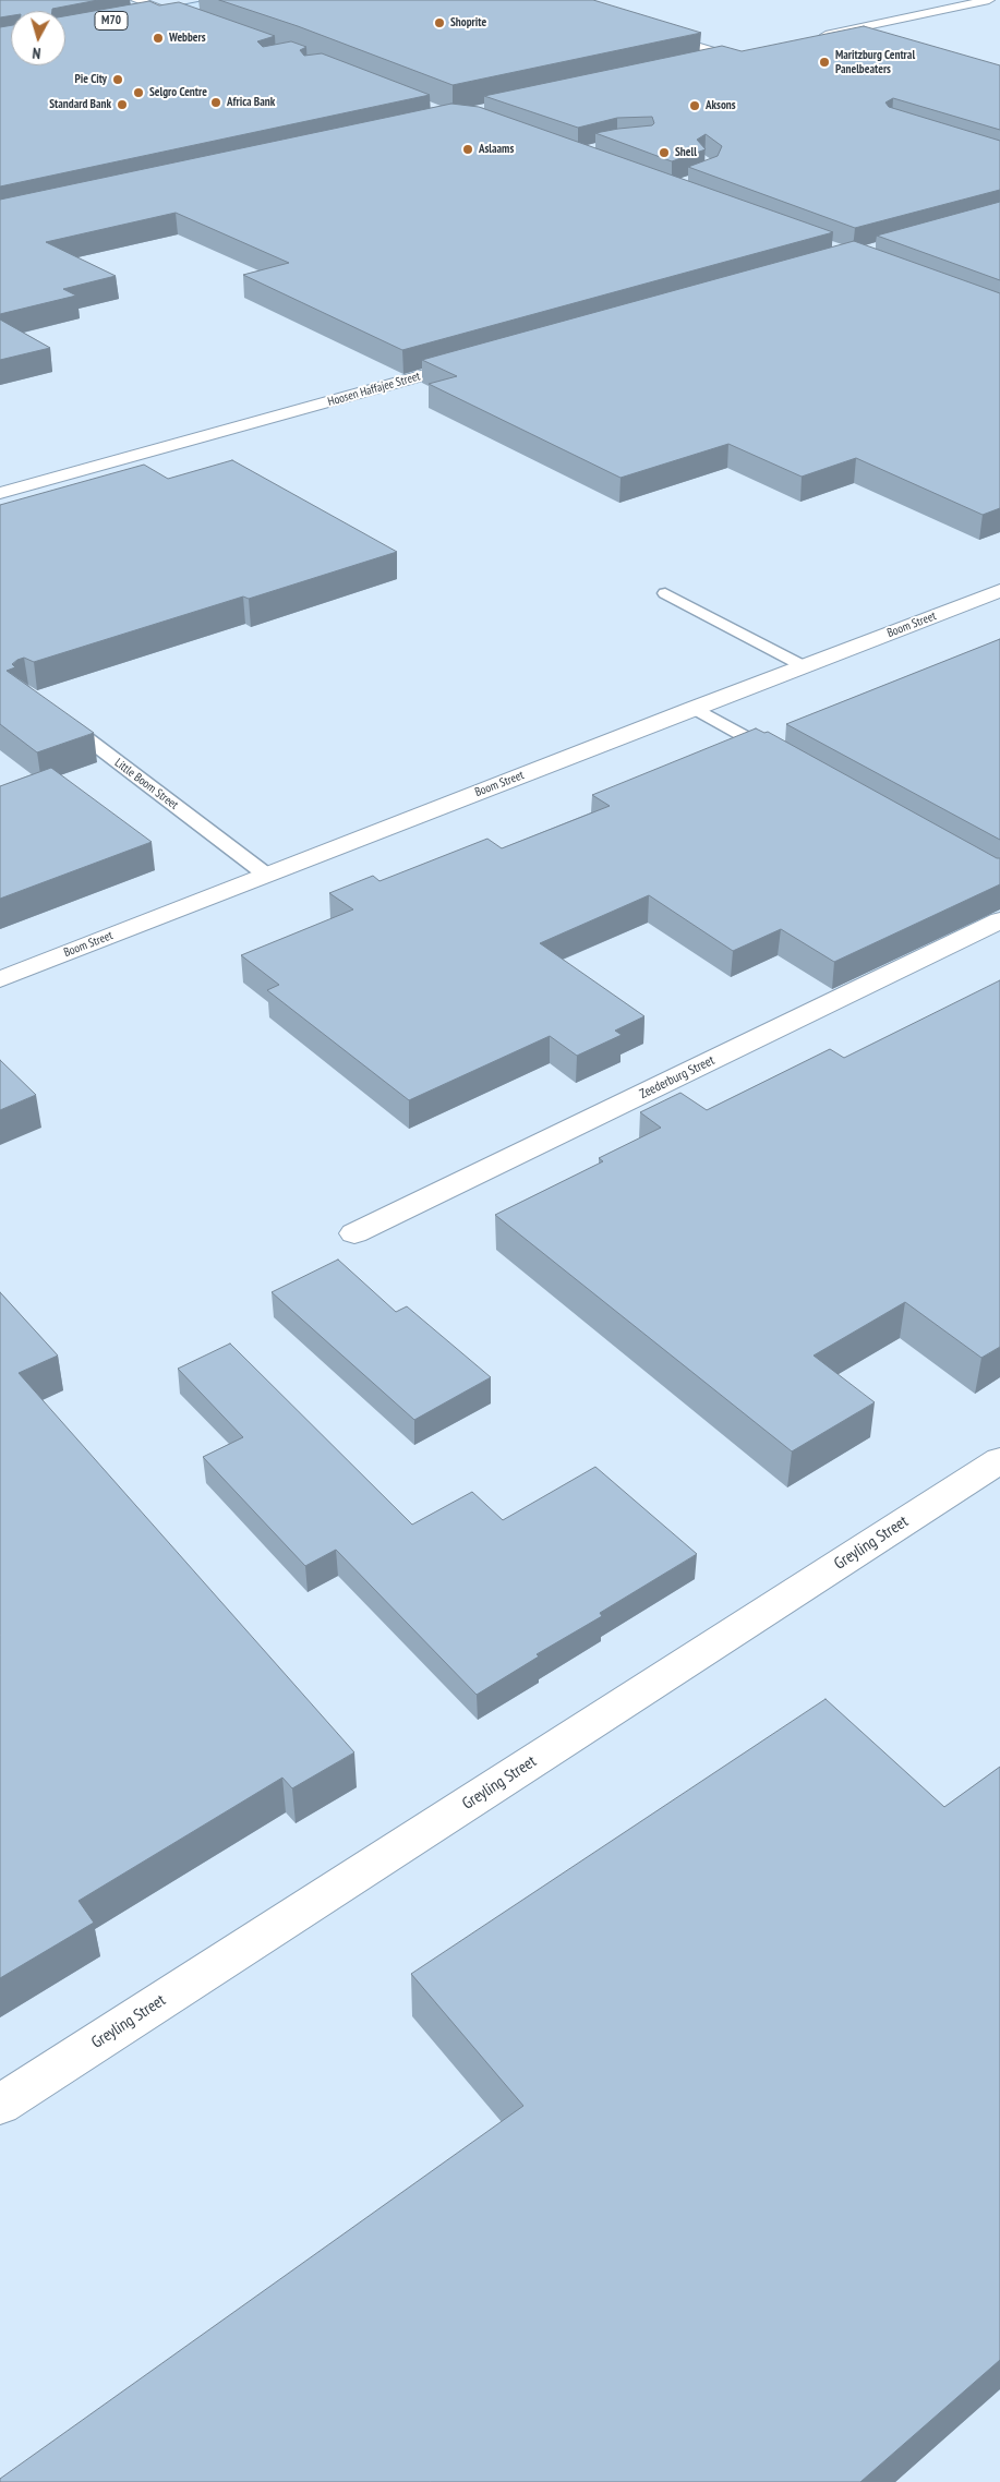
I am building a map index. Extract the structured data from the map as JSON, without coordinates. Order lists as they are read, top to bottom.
{
  "streets": {
    "main road": ["M70"],
    "street": [
      "Hoosen Haffajee Street",
      "Boom Street",
      "Zeederburg Street",
      "Greyling Street"
    ],
    "lane": ["Little Boom Street"]
  },
  "crossings": [
    ["Boom Street", "Little Boom Street"]
  ],
  "places": [
    "Shoprite",
    "Webbers",
    "Maritzburg Central Panelbeaters",
    "Pie City",
    "Selgro Centre",
    "Africa Bank",
    "Standard Bank",
    "Aksons",
    "Aslaams",
    "Shell"
  ],
  "north": "bottom"
}
